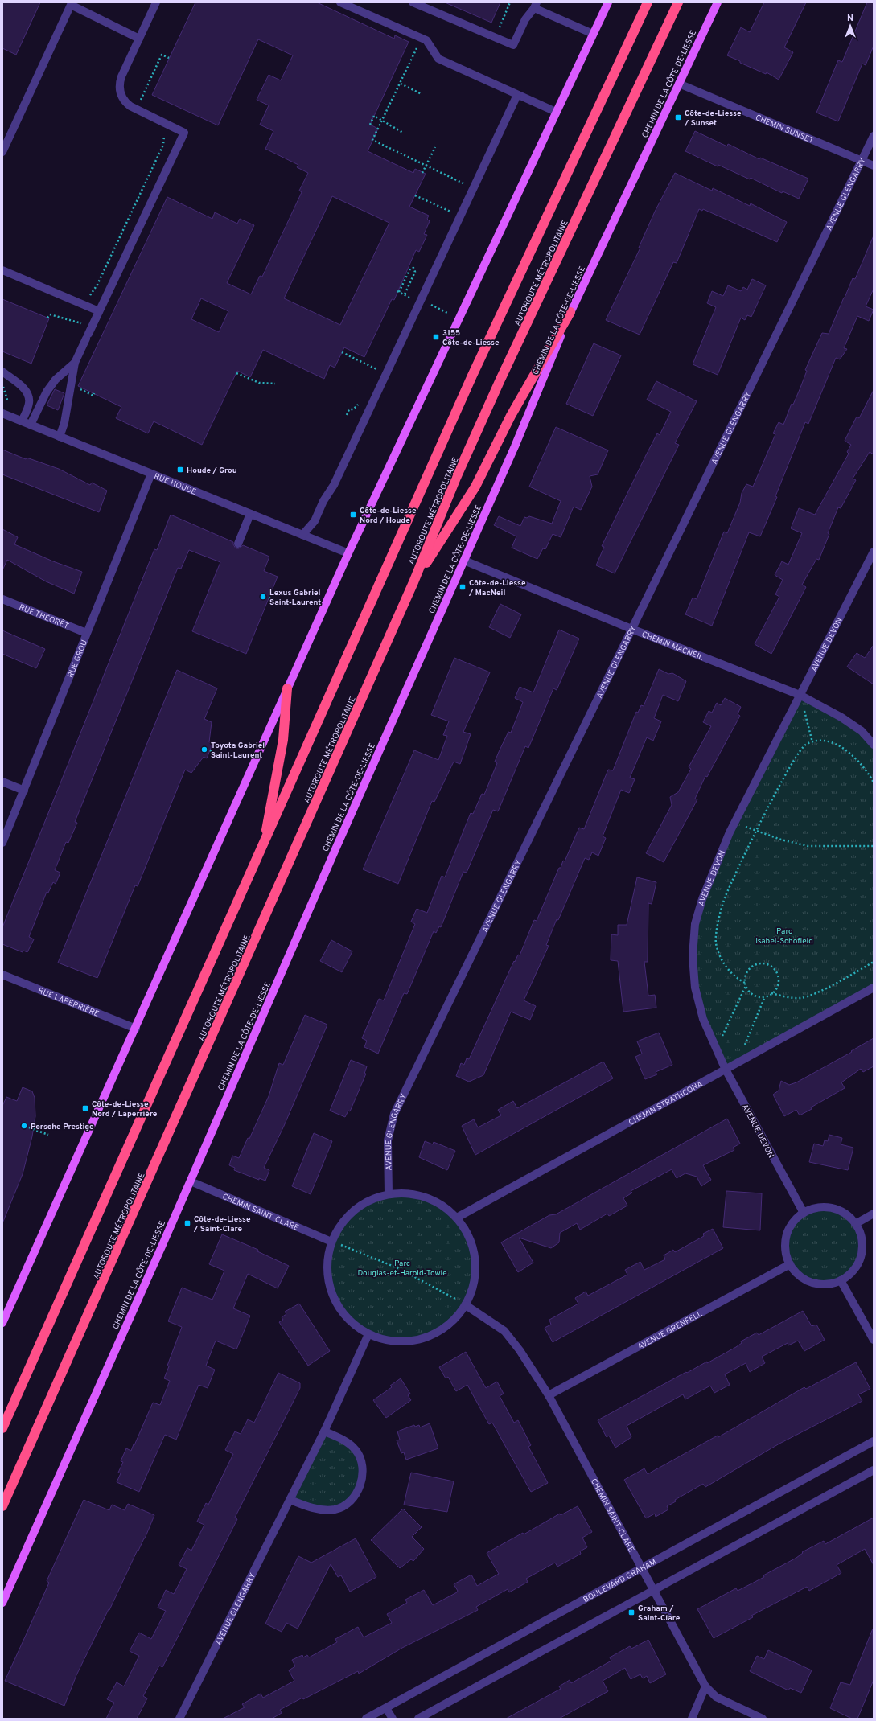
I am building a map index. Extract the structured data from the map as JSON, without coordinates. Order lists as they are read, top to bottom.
{
  "streets": {
    "highway": ["AUTOROUTE MÉTROPOLITAINE"],
    "main road": ["CHEMIN DE LA CÔTE-DE-LIESSE"],
    "street": [
      "CHEMIN SUNSET",
      "AVENUE GLENGARRY",
      "RUE HOUDE",
      "RUE THÉORÊT",
      "AVENUE DEVON",
      "CHEMIN MACNEIL",
      "RUE GROU",
      "RUE LAPERRIÈRE",
      "CHEMIN STRATHCONA",
      "CHEMIN SAINT-CLARE",
      "AVENUE GRENFELL",
      "BOULEVARD GRAHAM"
    ]
  },
  "crossings": [
    ["CHEMIN DE LA CÔTE-DE-LIESSE", "CHEMIN SUNSET"],
    ["CHEMIN DE LA CÔTE-DE-LIESSE", "CHEMIN MACNEIL"],
    ["CHEMIN DE LA CÔTE-DE-LIESSE", "CHEMIN SAINT-CLARE"],
    ["CHEMIN SUNSET", "AVENUE GLENGARRY"],
    ["AVENUE GLENGARRY", "CHEMIN MACNEIL"],
    ["RUE HOUDE", "RUE GROU"],
    ["RUE THÉORÊT", "RUE GROU"],
    ["AVENUE DEVON", "CHEMIN MACNEIL"],
    ["AVENUE DEVON", "CHEMIN STRATHCONA"],
    ["AVENUE DEVON", "AVENUE GRENFELL"],
    ["CHEMIN SAINT-CLARE", "AVENUE GRENFELL"],
    ["CHEMIN SAINT-CLARE", "BOULEVARD GRAHAM"]
  ],
  "parks": ["Parc Isabel-Schofield", "Parc Douglas-et-Harold-Towle"],
  "places": {
    "transit": [
      "Côte-de-Liesse / Sunset",
      "3155 Côte-de-Liesse",
      "Houde / Grou",
      "Côte-de-Liesse Nord / Houde",
      "Côte-de-Liesse / MacNeil",
      "Côte-de-Liesse Nord / Laperrière",
      "Côte-de-Liesse / Saint-Clare",
      "Graham / Saint-Clare"
    ],
    "other": ["Lexus Gabriel Saint-Laurent", "Toyota Gabriel Saint-Laurent", "Porsche Prestige"]
  },
  "north": "top"
}
